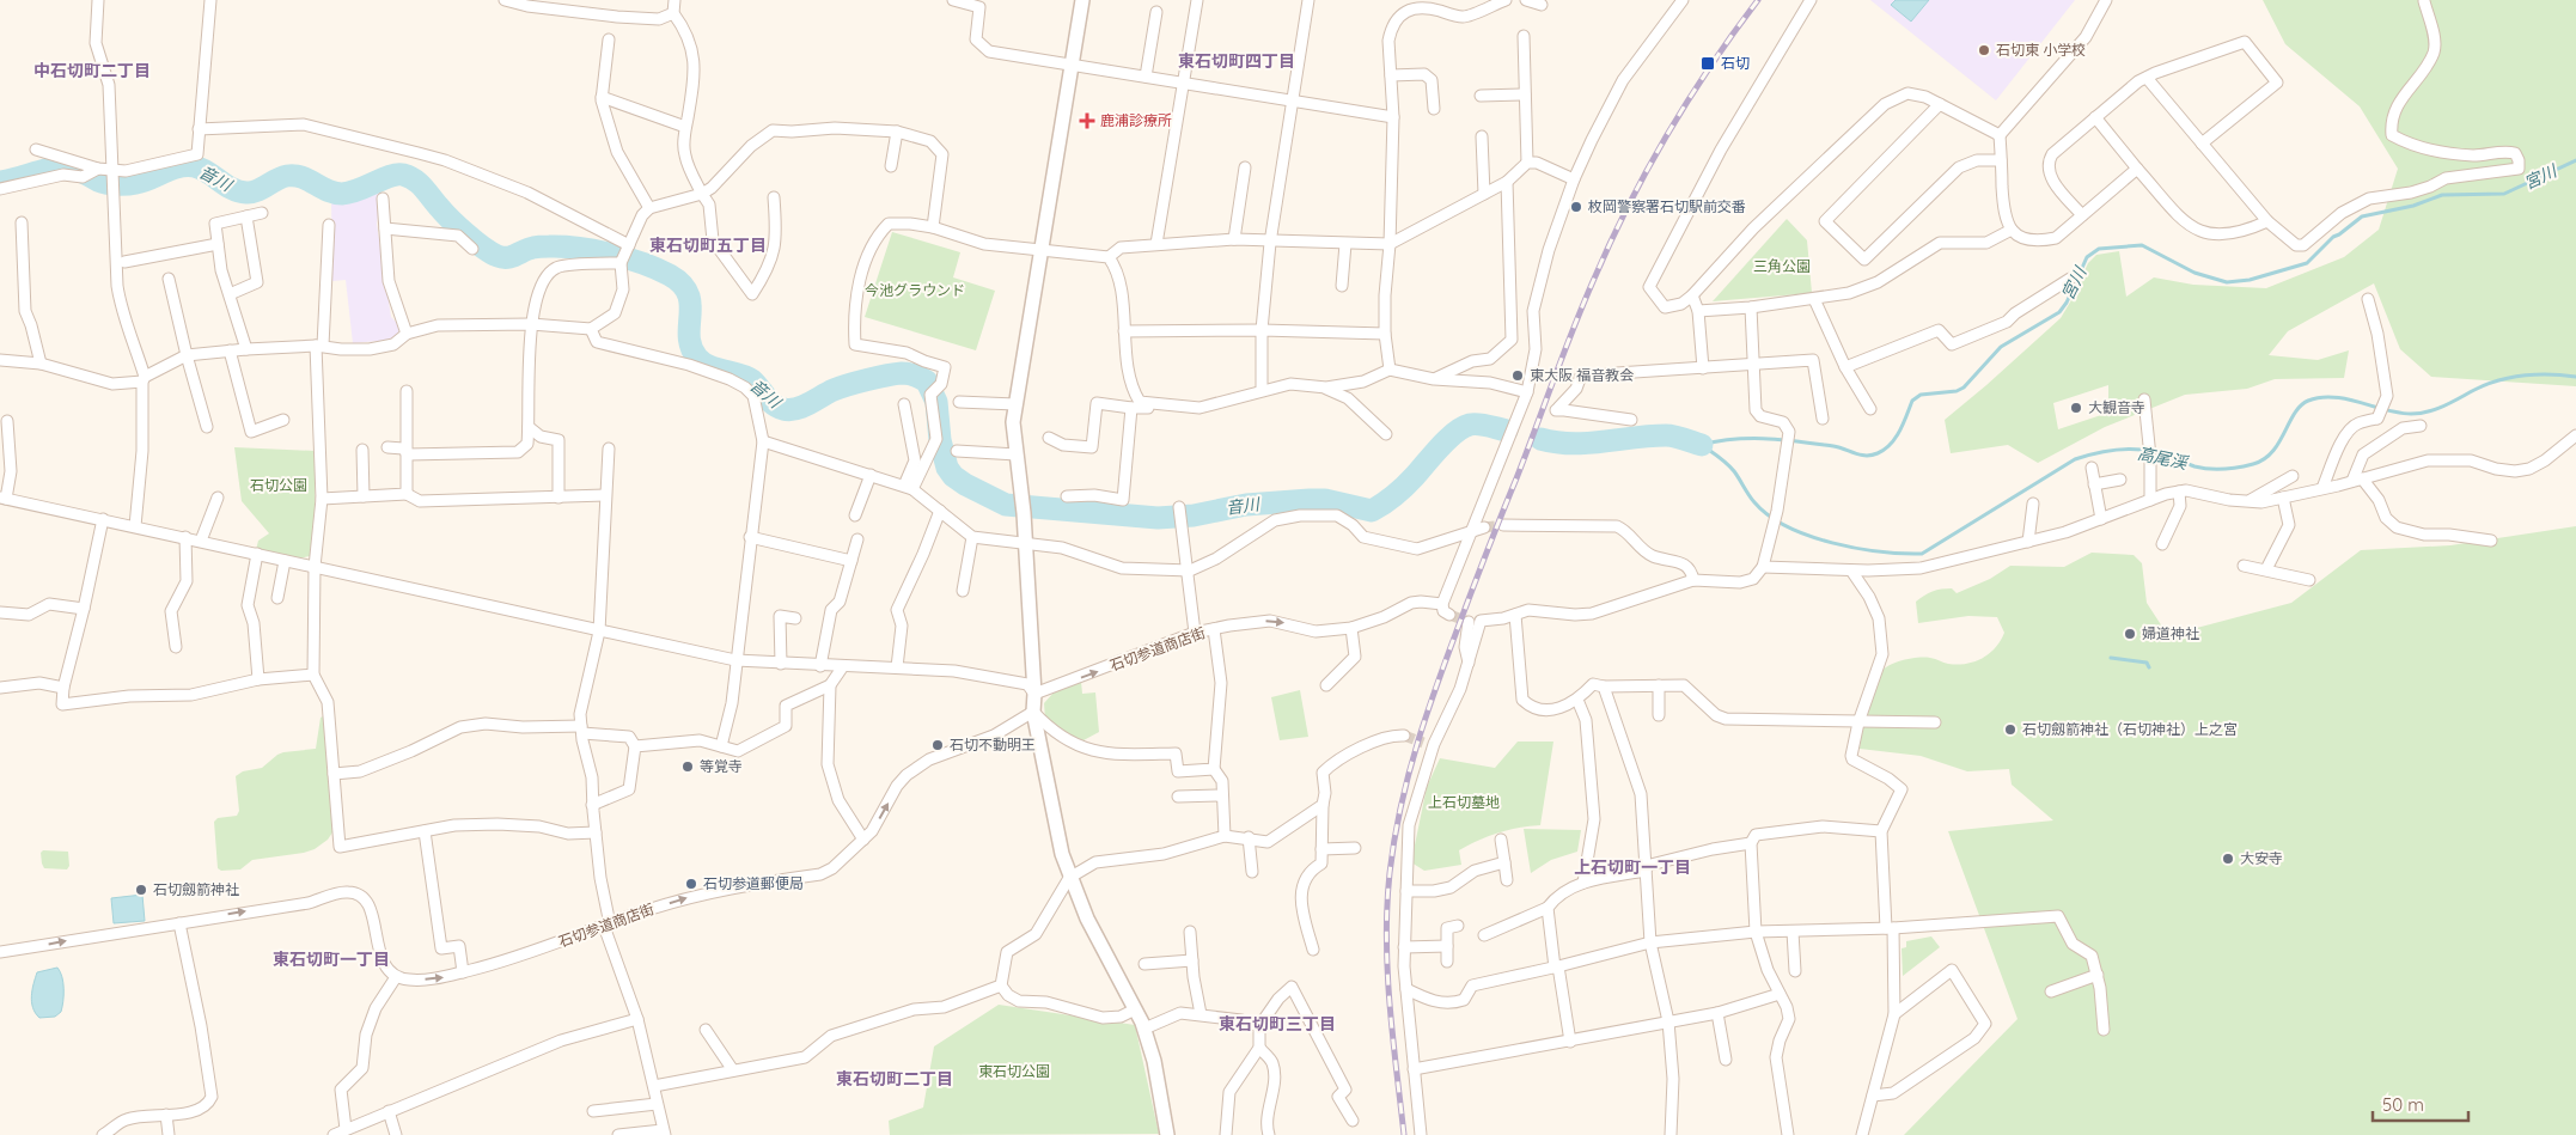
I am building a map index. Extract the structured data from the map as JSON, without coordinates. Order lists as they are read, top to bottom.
{
  "streets": {
    "street": ["石切参道商店街"]
  },
  "one_way": ["石切参道商店街"],
  "districts": [
    "東石切町四丁目",
    "中石切町二丁目",
    "東石切町五丁目",
    "上石切町一丁目",
    "東石切町一丁目",
    "東石切町三丁目",
    "東石切町二丁目"
  ],
  "water": ["宮川", "音川", "高尾渓"],
  "parks": [
    "三角公園",
    "今池グラウンド",
    "石切公園",
    "上石切墓地",
    "東石切公園"
  ],
  "places": {
    "other": [
      "石切東 小学校",
      "枚岡警察署石切駅前交番",
      "東大阪 福音教会",
      "大観音寺",
      "婦道神社",
      "石切劔箭神社（石切神社）上之宮",
      "石切不動明王",
      "等覚寺",
      "大安寺",
      "石切参道郵便局",
      "石切劔箭神社"
    ],
    "transit": ["石切"],
    "health": ["鹿浦診療所"]
  },
  "scale_bar": "50 m"
}
